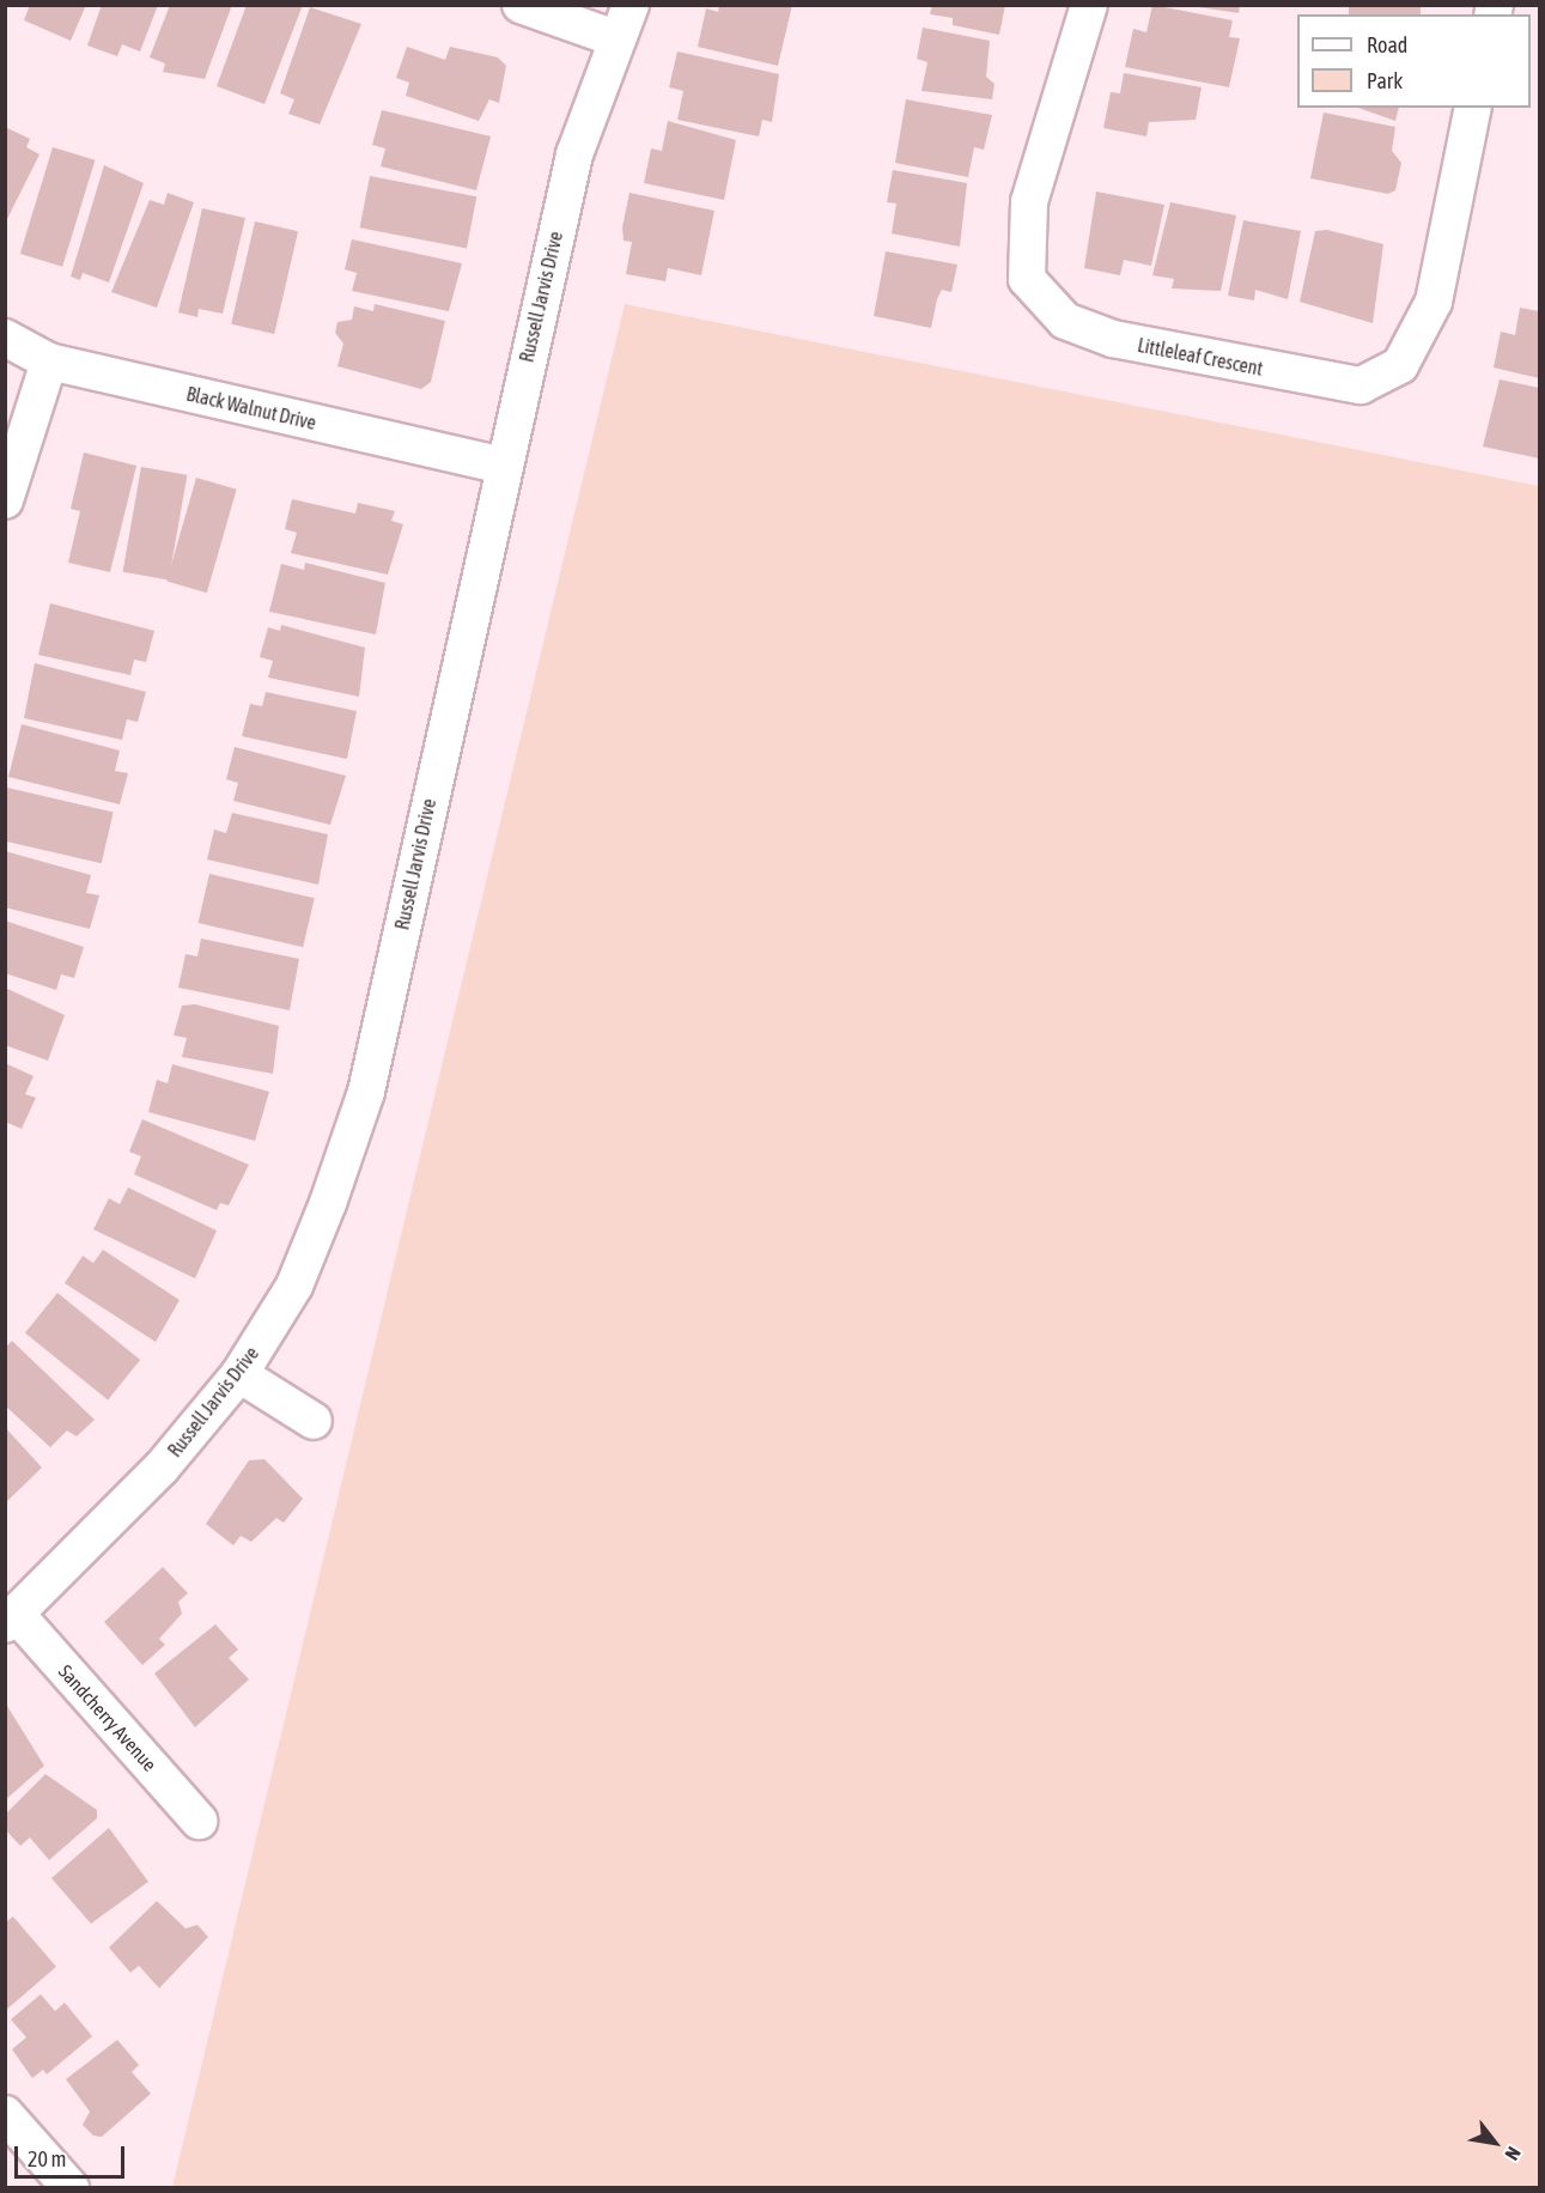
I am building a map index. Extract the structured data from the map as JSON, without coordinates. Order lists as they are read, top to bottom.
{
  "streets": {
    "street": [
      "Russell Jarvis Drive",
      "Littleleaf Crescent",
      "Black Walnut Drive",
      "Sandcherry Avenue"
    ]
  },
  "crossings": [
    ["Russell Jarvis Drive", "Black Walnut Drive"],
    ["Russell Jarvis Drive", "Sandcherry Avenue"]
  ],
  "legend": ["Road", "Park"],
  "scale_bar": "20 m",
  "north": "bottom right"
}
